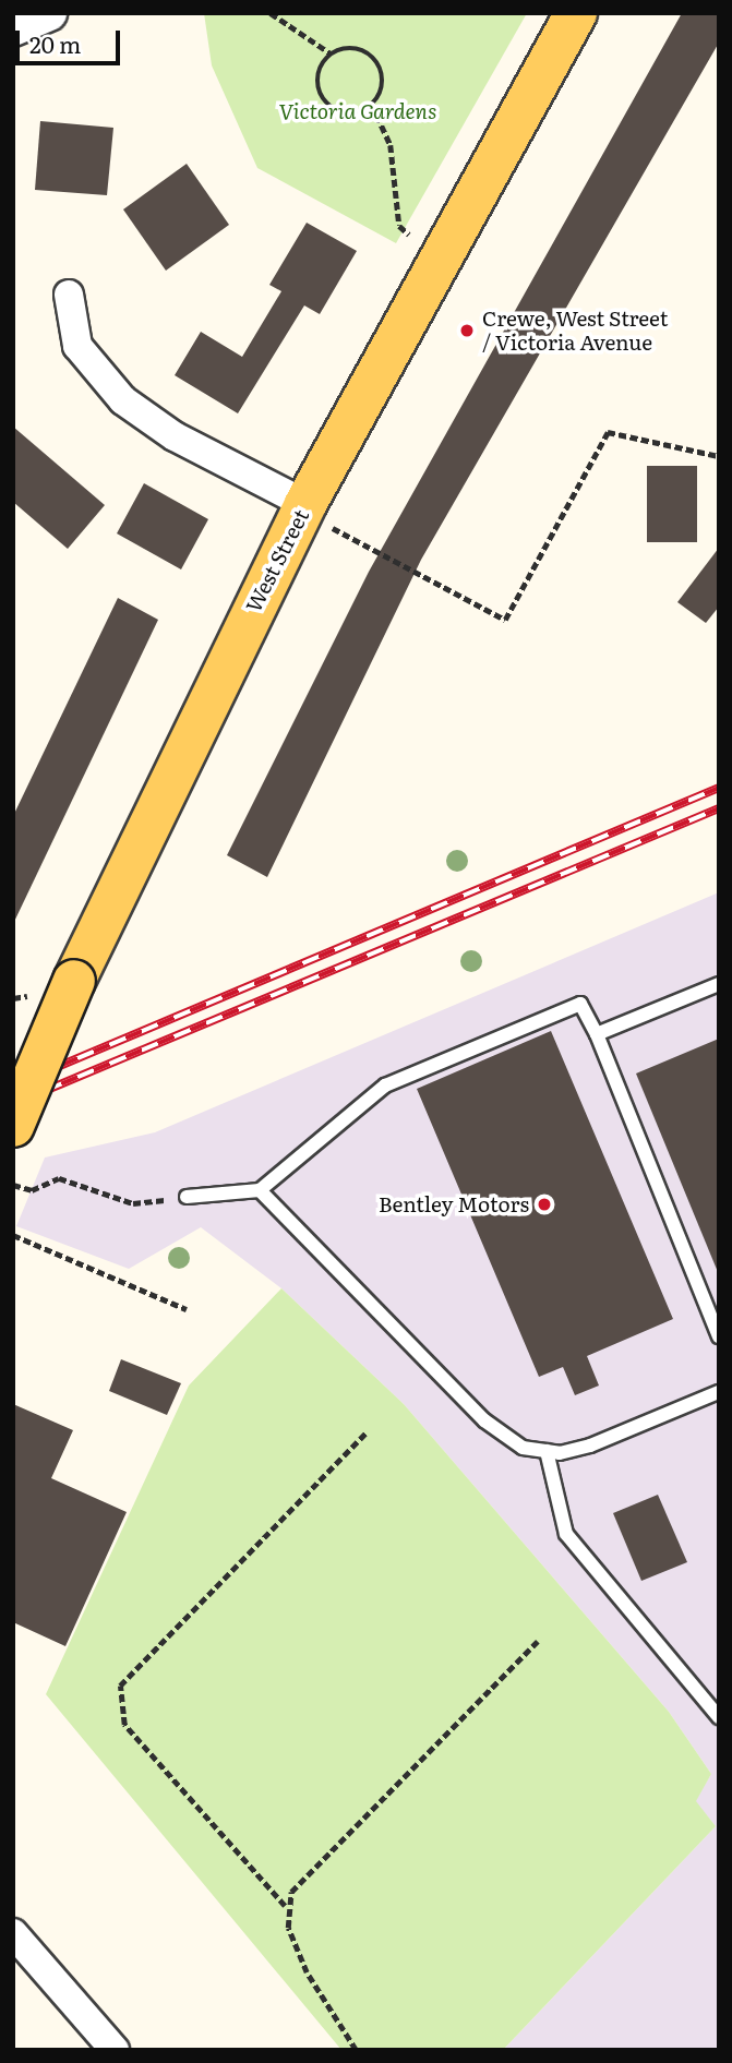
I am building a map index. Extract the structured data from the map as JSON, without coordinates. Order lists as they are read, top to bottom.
{
  "streets": {
    "main road": ["West Street"]
  },
  "parks": ["Victoria Gardens"],
  "places": ["Crewe, West Street / Victoria Avenue", "Bentley Motors"],
  "scale_bar": "20 m"
}
